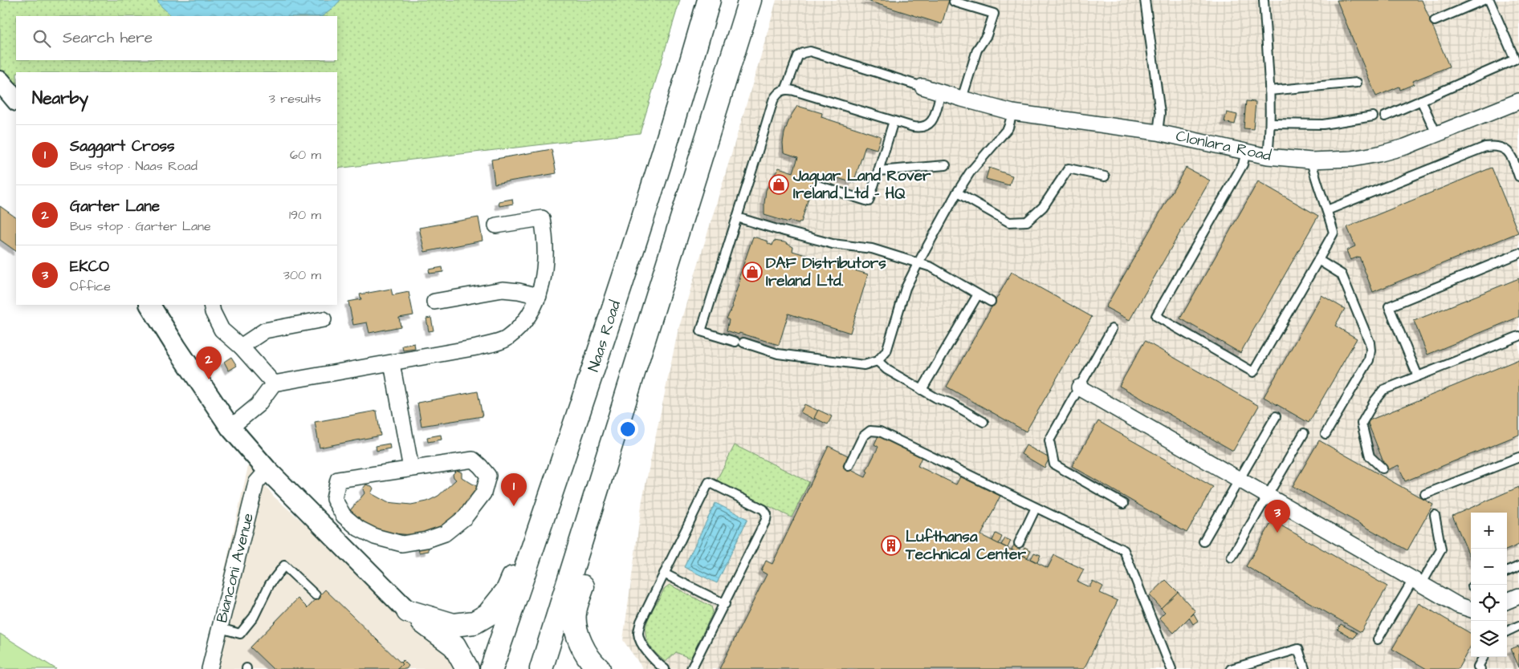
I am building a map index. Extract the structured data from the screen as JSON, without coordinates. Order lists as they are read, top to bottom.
{
  "streets": {
    "highway": ["Naas Road"],
    "street": ["Clonlara Road", "Bianconi Avenue"]
  },
  "places": {
    "shop": ["Jaguar Land Rover Ireland Ltd - HQ", "DAF Distributors Ireland Ltd."],
    "building": ["Lufthansa Technical Center"]
  },
  "page": {
    "search": "Search here",
    "heading": ["Nearby", "3 results"],
    "list": [
      {
        "mark": "1",
        "name": "Saggart Cross",
        "note": "Bus stop · Naas Road",
        "value": "60 m"
      },
      {
        "mark": "2",
        "name": "Garter Lane",
        "note": "Bus stop · Garter Lane",
        "value": "190 m"
      },
      {
        "mark": "3",
        "name": "EKCO",
        "note": "Office",
        "value": "300 m"
      }
    ],
    "pins": ["2", "1", "3"],
    "map_buttons": ["+", "−"]
  }
}
